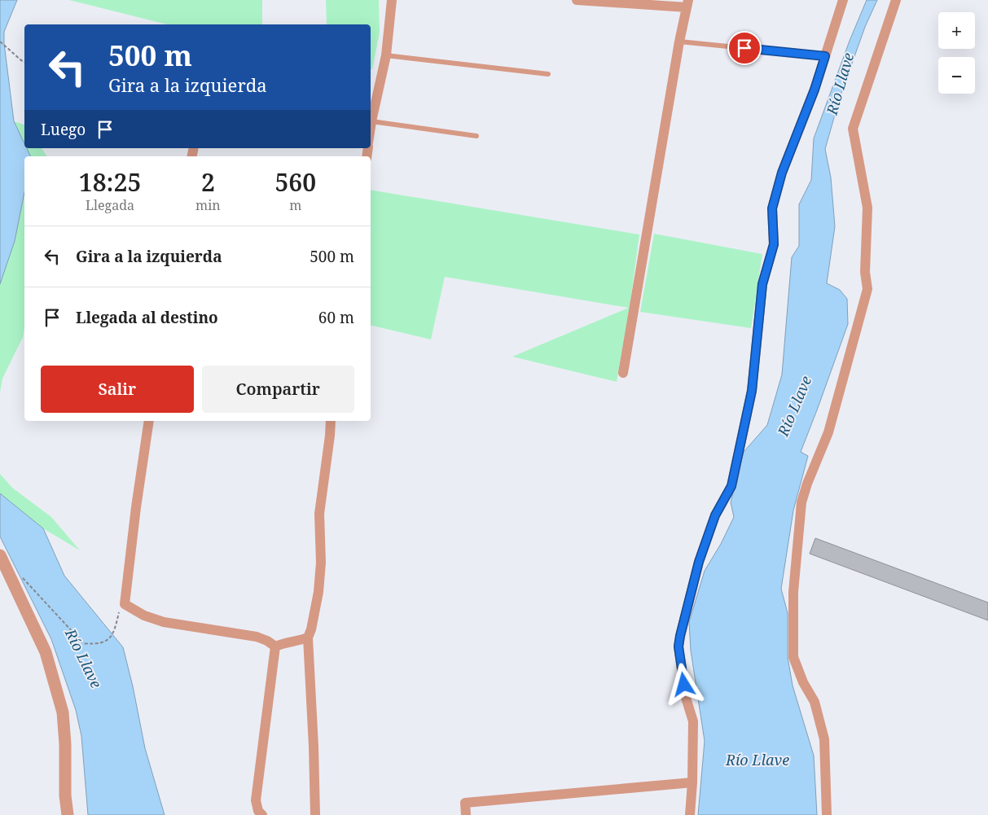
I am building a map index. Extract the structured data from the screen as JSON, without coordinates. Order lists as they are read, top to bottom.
{
  "water": ["Río Llave"],
  "page": {
    "map_buttons": ["+", "−"],
    "turn": ["500 m", "Gira a la izquierda"],
    "then": "Luego",
    "eta": [
      "18:25",
      "Llegada",
      "2",
      "min",
      "560",
      "m"
    ],
    "list": [
      {
        "name": "Gira a la izquierda",
        "value": "500 m"
      },
      {
        "name": "Llegada al destino",
        "value": "60 m"
      }
    ],
    "buttons": ["Salir", "Compartir"]
  }
}
